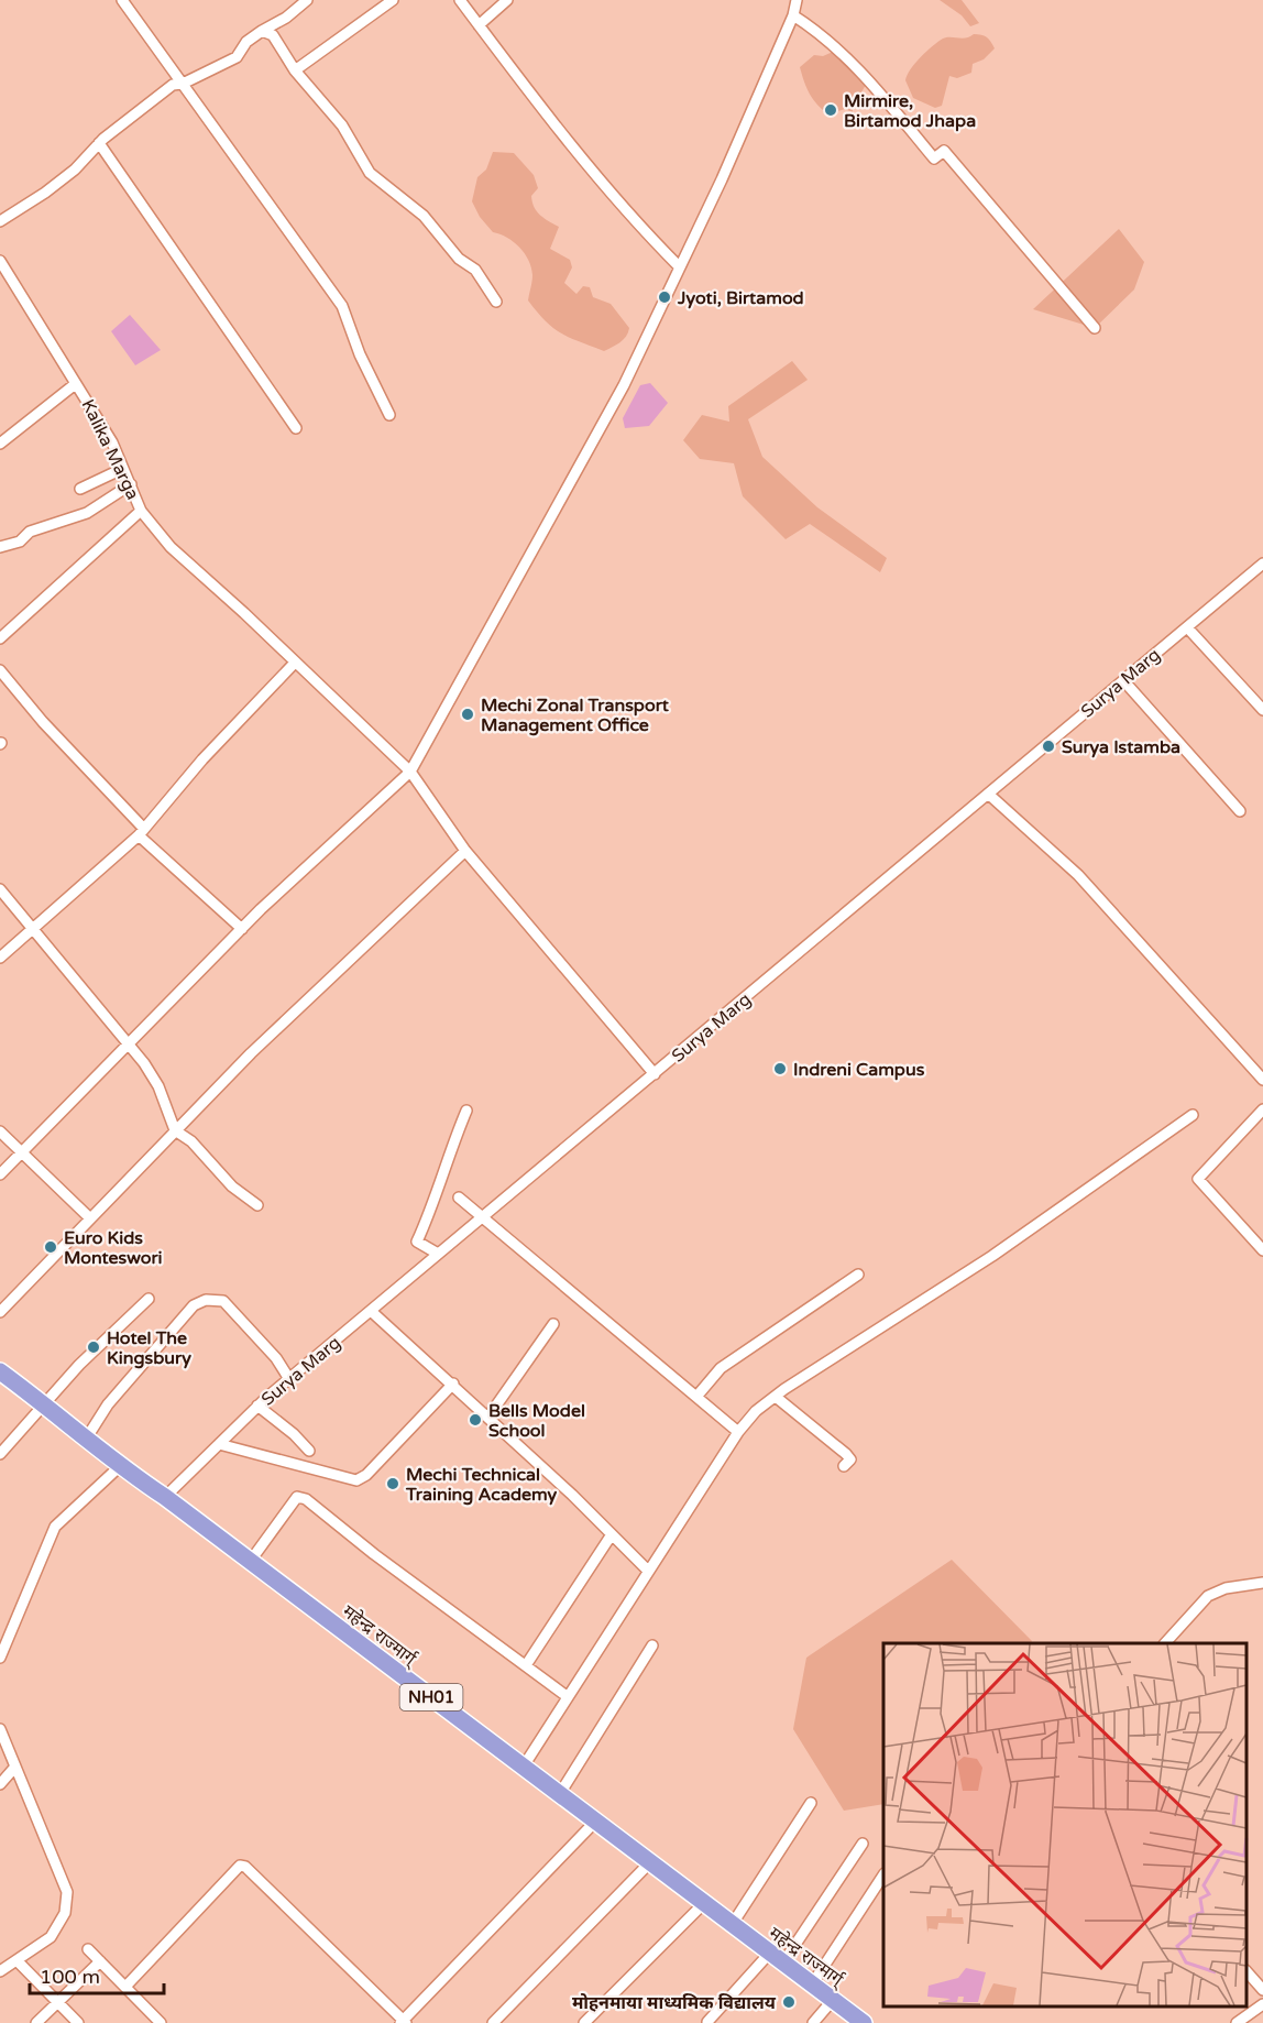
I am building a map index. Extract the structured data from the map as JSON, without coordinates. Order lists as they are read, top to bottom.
{
  "streets": {
    "highway": ["महेन्द्र राज्मार्ग्", "NH01"],
    "street": ["Kalika Marga", "Surya Marg"]
  },
  "crossings": [
    ["Surya Marg", "महेन्द्र राज्मार्ग्"]
  ],
  "places": [
    "Mirmire, Birtamod Jhapa",
    "Jyoti, Birtamod",
    "Mechi Zonal Transport Management Office",
    "Surya Istamba",
    "Indreni Campus",
    "Euro Kids Monteswori",
    "Hotel The Kingsbury",
    "Bells Model School",
    "Mechi Technical Training Academy",
    "मोहनमाया माध्यमिक विद्यालय"
  ],
  "scale_bar": "100 m"
}
